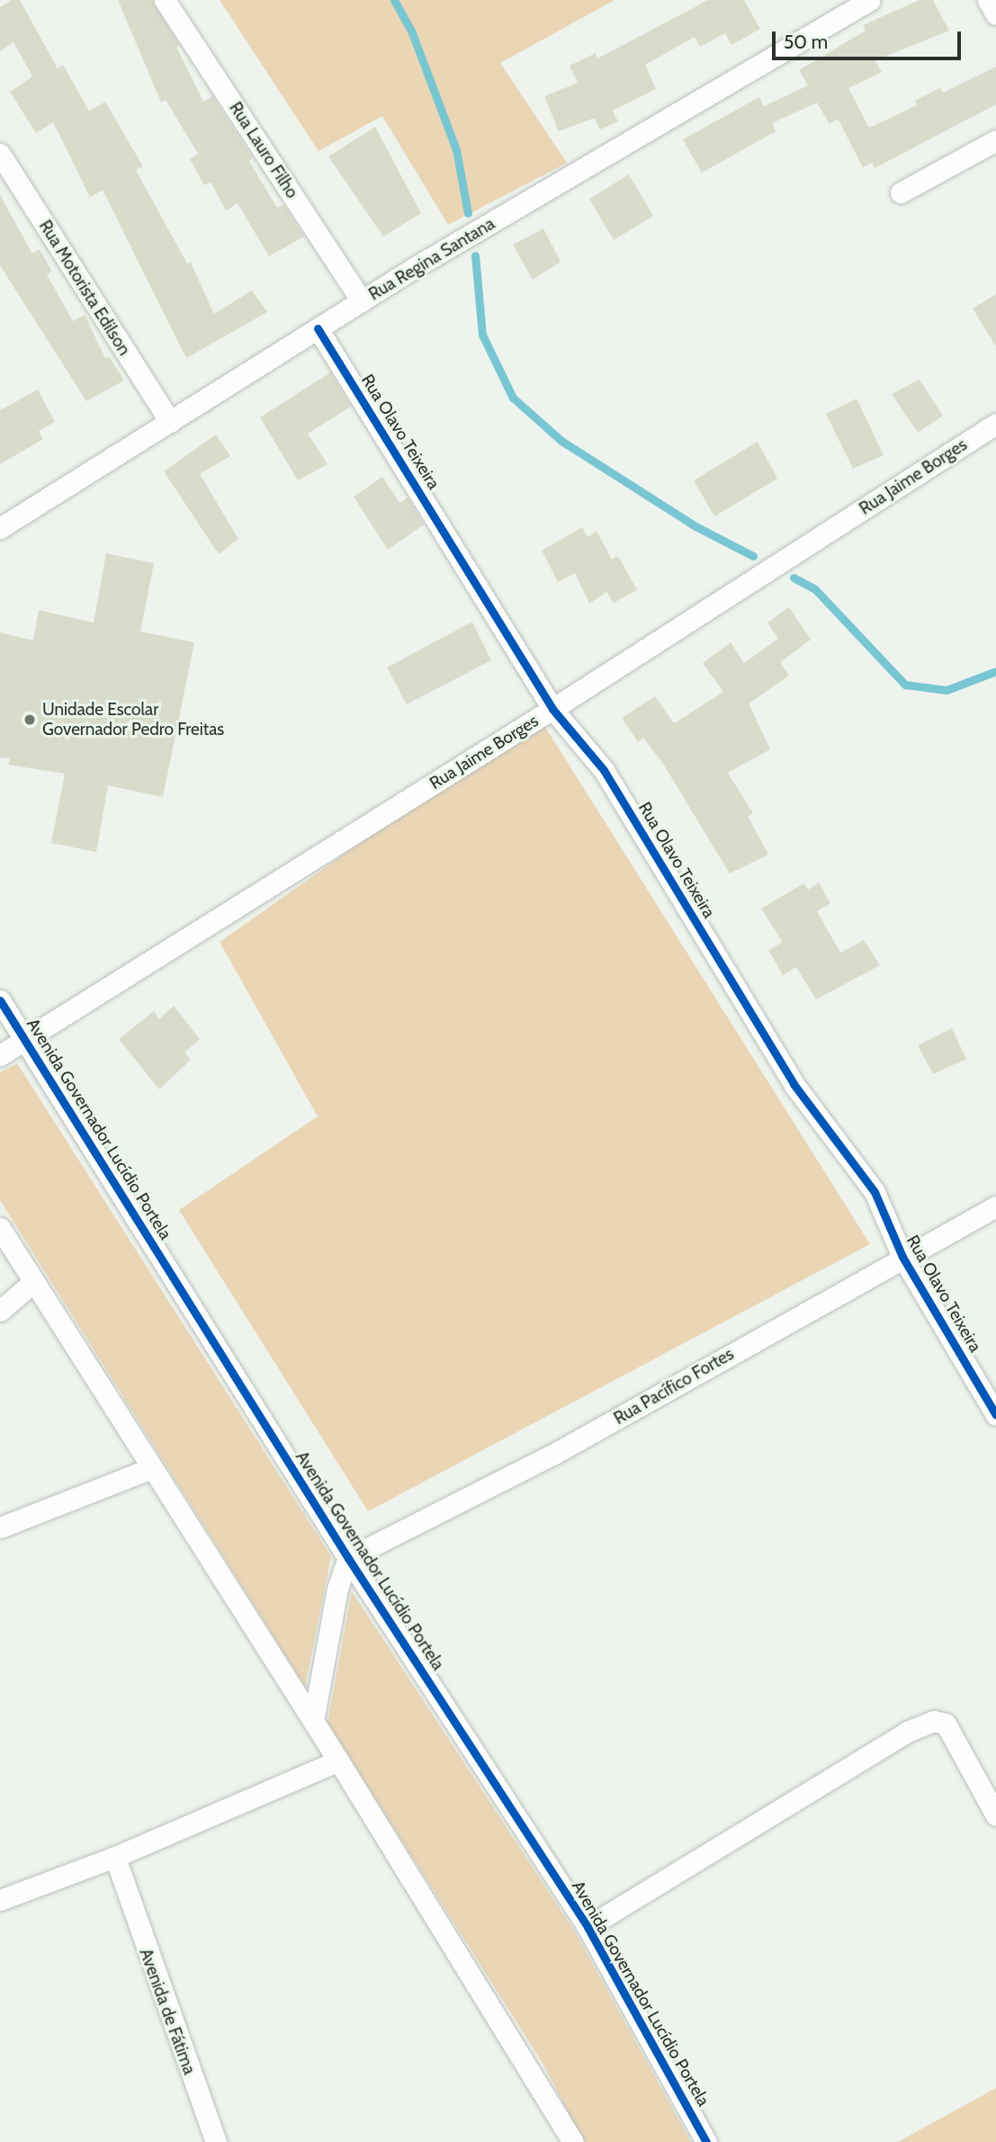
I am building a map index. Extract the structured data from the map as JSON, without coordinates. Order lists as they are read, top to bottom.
{
  "streets": {
    "street": [
      "Rua Lauro Filho",
      "Rua Regina Santana",
      "Rua Motorista Edilson",
      "Rua Olavo Teixeira",
      "Rua Jaime Borges",
      "Avenida Governador Lucídio Portela",
      "Rua Pacífico Fortes",
      "Avenida de Fátima"
    ]
  },
  "crossings": [
    ["Rua Lauro Filho", "Rua Regina Santana"],
    ["Rua Regina Santana", "Rua Motorista Edilson"],
    ["Rua Regina Santana", "Rua Olavo Teixeira"],
    ["Rua Olavo Teixeira", "Rua Jaime Borges"],
    ["Rua Olavo Teixeira", "Rua Pacífico Fortes"],
    ["Rua Jaime Borges", "Avenida Governador Lucídio Portela"],
    ["Avenida Governador Lucídio Portela", "Rua Pacífico Fortes"]
  ],
  "places": ["Unidade Escolar Governador Pedro Freitas"],
  "scale_bar": "50 m"
}
